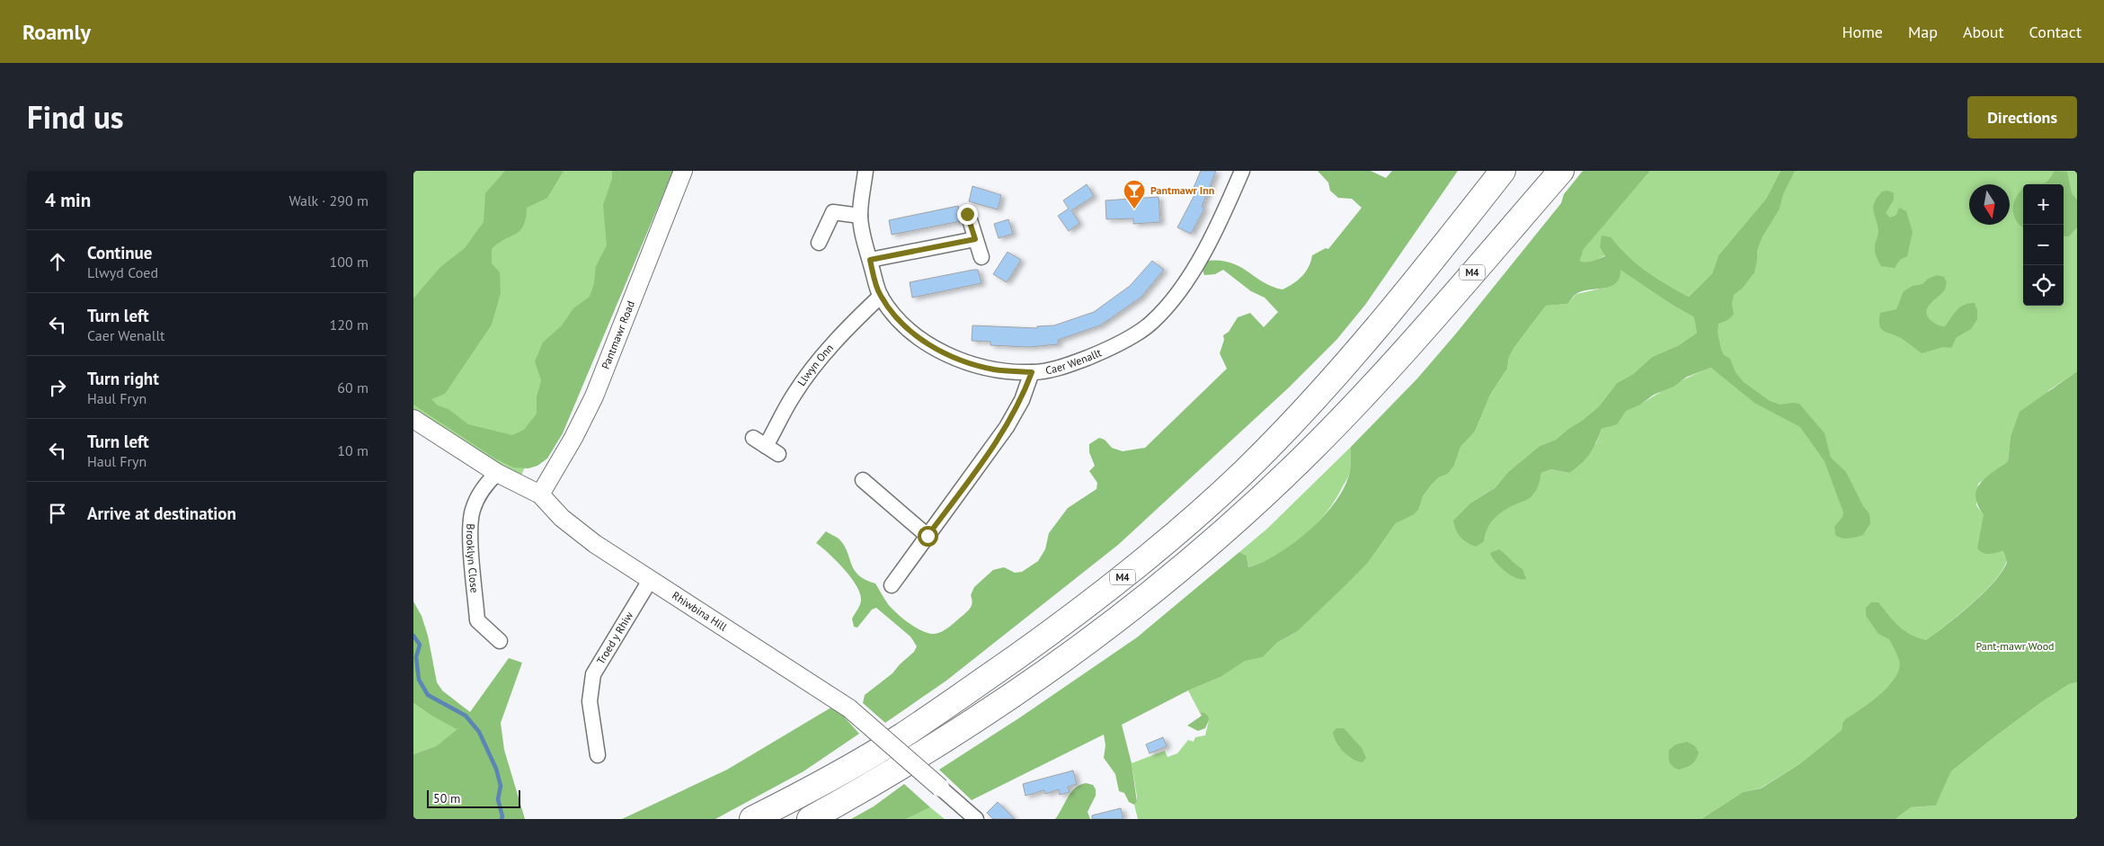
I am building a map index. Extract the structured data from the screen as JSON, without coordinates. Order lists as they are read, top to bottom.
{
  "streets": {
    "highway": ["M4"],
    "street": [
      "Pantmawr Road",
      "Caer Wenallt",
      "Llwyn Onn",
      "Brooklyn Close",
      "Rhiwbina Hill",
      "Troed y Rhiw"
    ]
  },
  "crossings": [
    ["Pantmawr Road", "Rhiwbina Hill"],
    ["Caer Wenallt", "Llwyn Onn"],
    ["Brooklyn Close", "Rhiwbina Hill"],
    ["Rhiwbina Hill", "Troed y Rhiw"]
  ],
  "parks": ["Pant-mawr Wood"],
  "places": {
    "bar": ["Pantmawr Inn"]
  },
  "scale_bar": "50 m",
  "north": "bottom",
  "page": {
    "header": "Roamly",
    "nav": [
      "Home",
      "Map",
      "About",
      "Contact"
    ],
    "title": "Find us",
    "buttons": "Directions",
    "heading": ["4 min", "Walk · 290 m"],
    "map_buttons": ["+", "−"],
    "list": [
      ["Continue", "Llwyd Coed", "100 m"],
      ["Turn left", "Caer Wenallt", "120 m"],
      ["Turn right", "Haul Fryn", "60 m"],
      ["Turn left", "Haul Fryn", "10 m"],
      "Arrive at destination"
    ],
    "scale": "50 m"
  }
}
